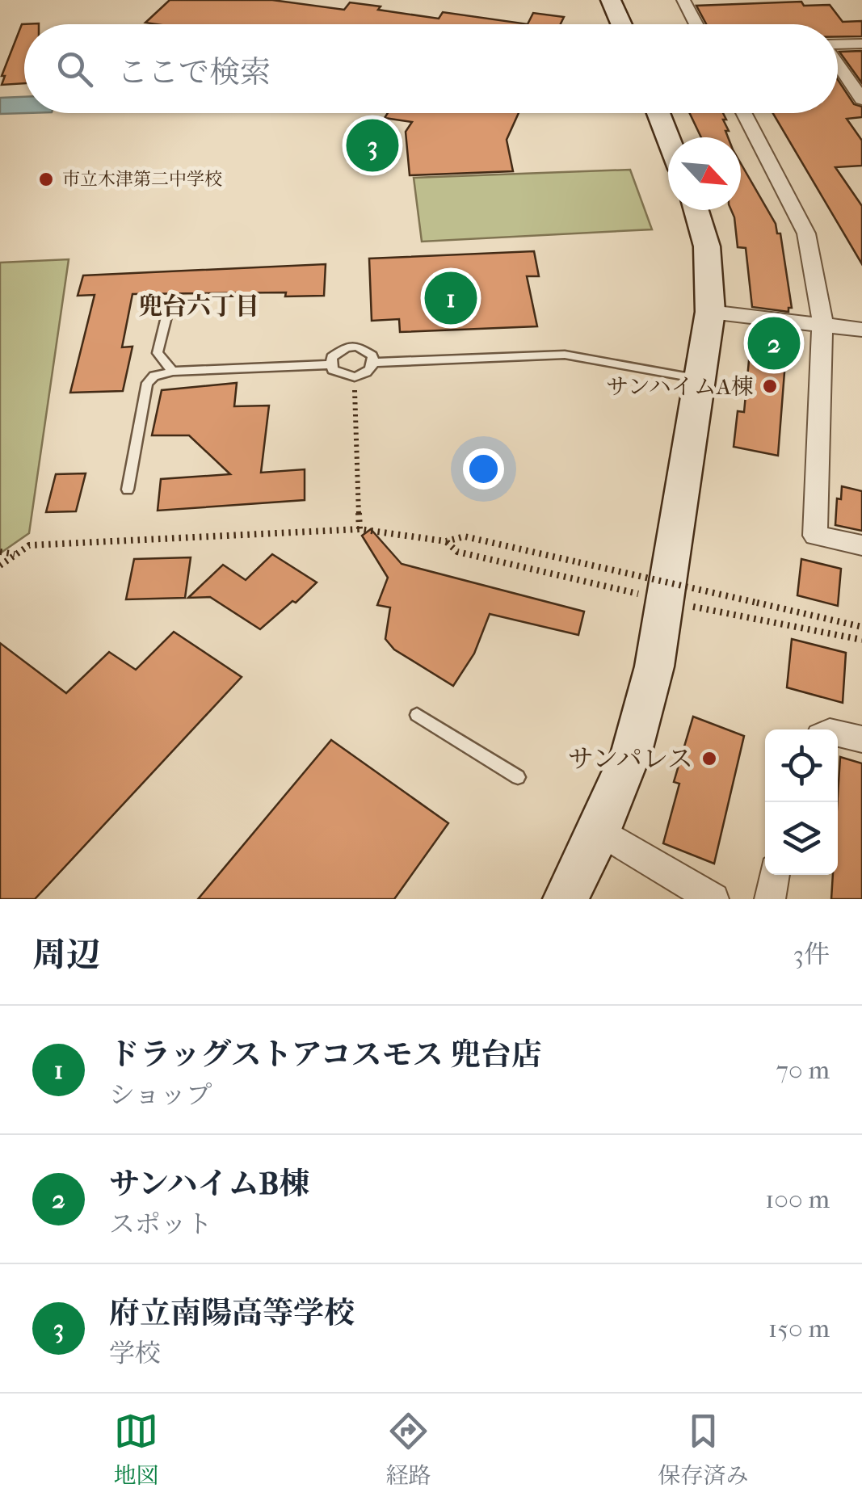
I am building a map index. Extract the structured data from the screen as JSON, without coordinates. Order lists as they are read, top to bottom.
{
  "districts": ["兜台六丁目"],
  "places": ["市立木津第二中学校", "サンハイムA棟", "サンパレス"],
  "north": "bottom right",
  "page": {
    "search": "ここで検索",
    "pins": ["3", "1", "2"],
    "heading": ["周辺", "3件"],
    "list": [
      {
        "mark": "1",
        "name": "ドラッグストアコスモス 兜台店",
        "note": "ショップ",
        "value": "70 m"
      },
      {
        "mark": "2",
        "name": "サンハイムB棟",
        "note": "スポット",
        "value": "100 m"
      },
      {
        "mark": "3",
        "name": "府立南陽高等学校",
        "note": "学校",
        "value": "150 m"
      }
    ],
    "nav": ["地図", "経路", "保存済み"]
  }
}
